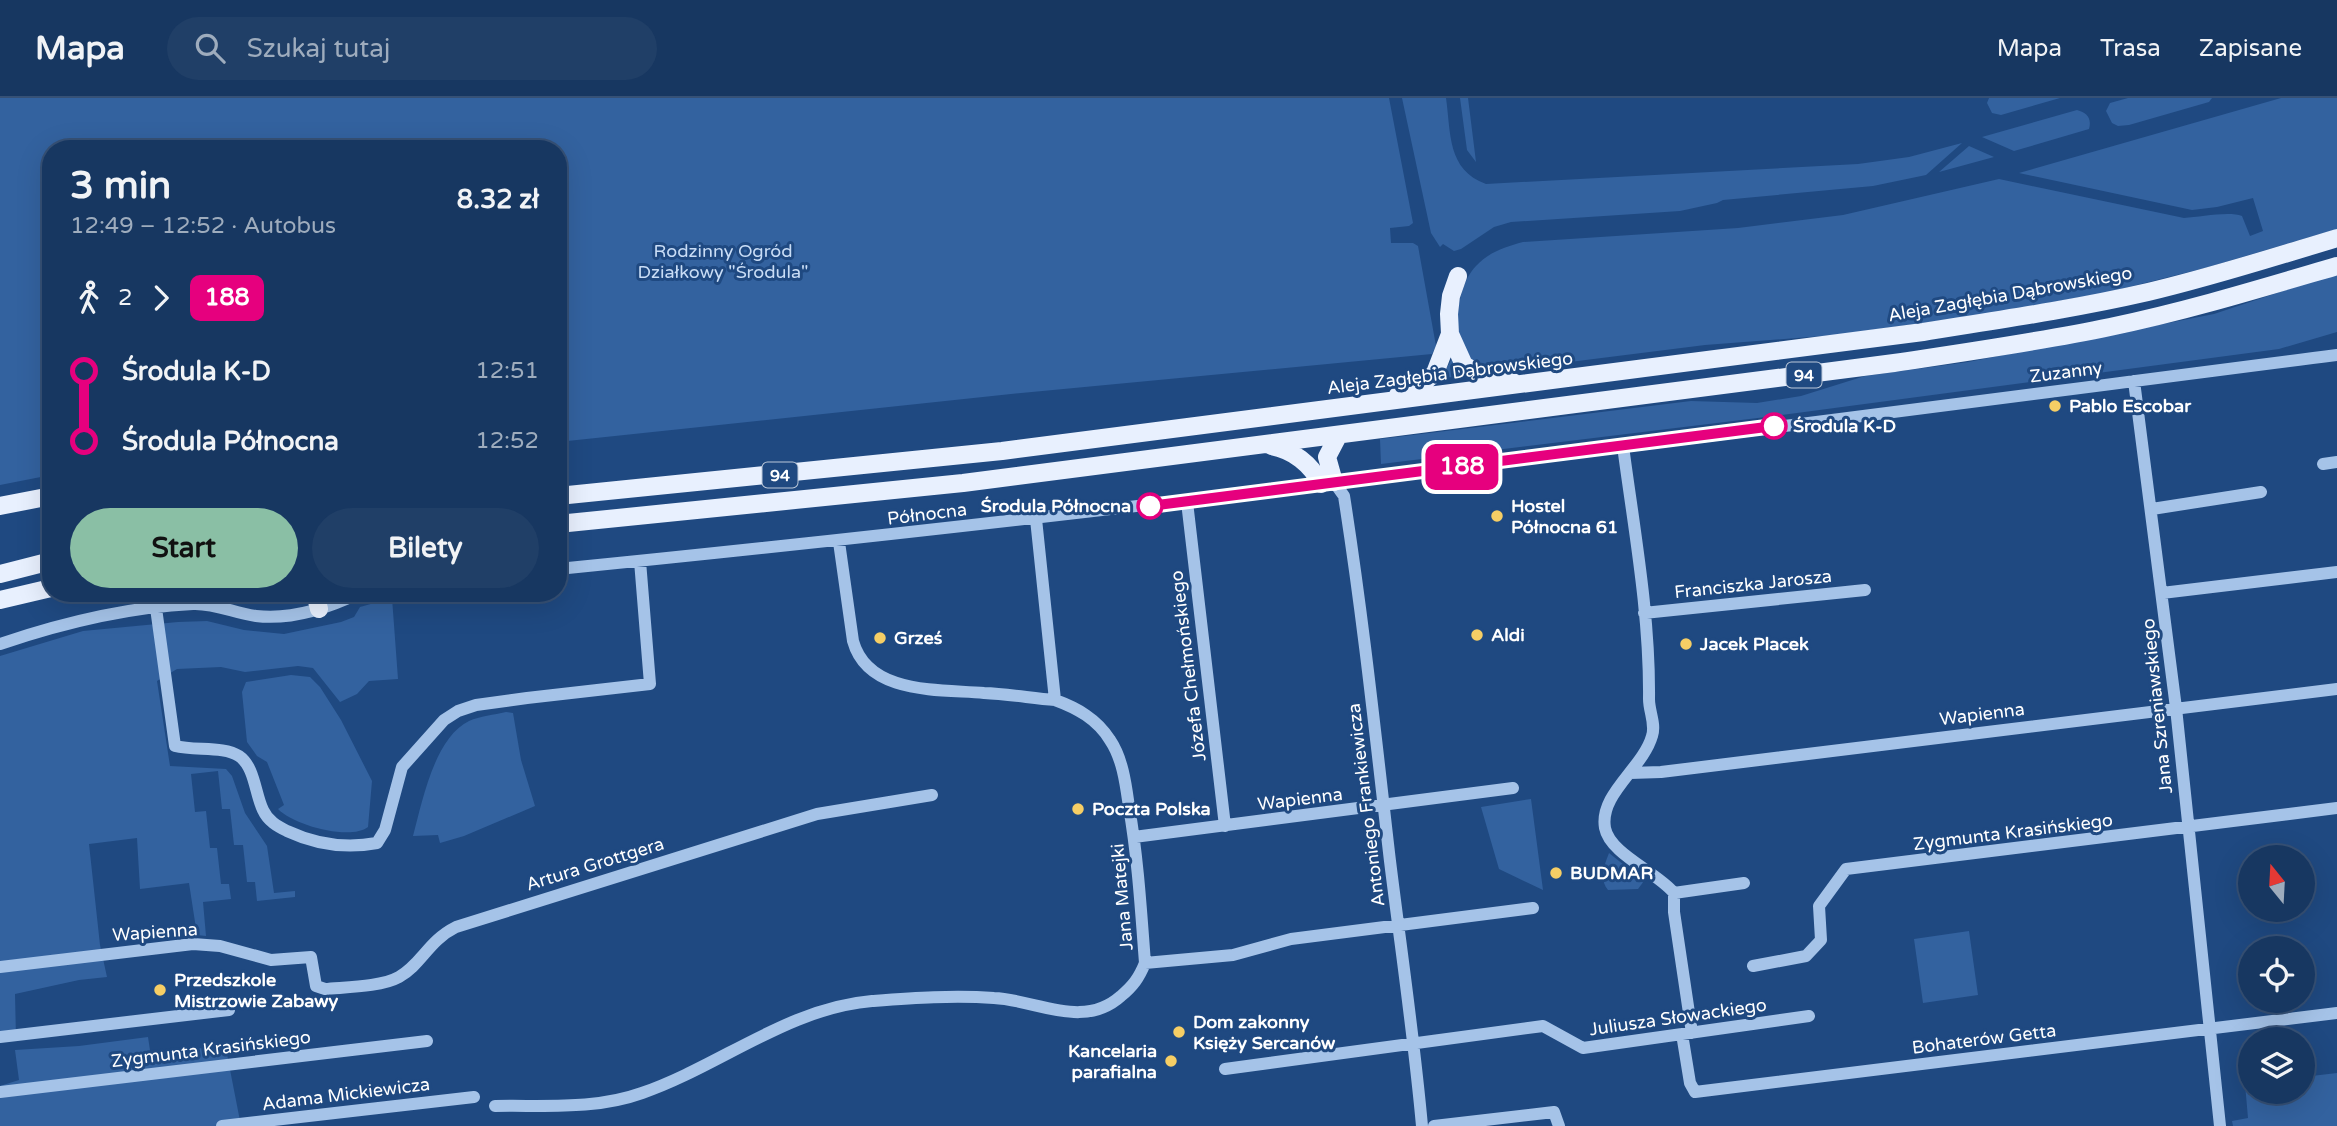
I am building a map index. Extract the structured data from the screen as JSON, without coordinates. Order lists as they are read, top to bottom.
{
  "streets": {
    "main road": ["Aleja Zagłębia Dąbrowskiego", "94"],
    "street": [
      "Zuzanny",
      "Północna",
      "Franciszka Jarosza",
      "Józefa Chełmońskiego",
      "Jana Szreniawskiego",
      "Wapienna",
      "Antoniego Frankiewicza",
      "Zygmunta Krasińskiego",
      "Artura Grottgera",
      "Jana Matejki",
      "Juliusza Słowackiego",
      "Bohaterów Getta",
      "Adama Mickiewicza"
    ]
  },
  "crossings": [
    ["Zuzanny", "Północna"],
    ["Zuzanny", "Jana Szreniawskiego"],
    ["Północna", "Józefa Chełmońskiego"],
    ["Północna", "Antoniego Frankiewicza"],
    ["Północna", "Jana Matejki"],
    ["Józefa Chełmońskiego", "Wapienna"],
    ["Jana Szreniawskiego", "Wapienna"],
    ["Jana Szreniawskiego", "Zygmunta Krasińskiego"],
    ["Jana Szreniawskiego", "Bohaterów Getta"],
    ["Wapienna", "Antoniego Frankiewicza"],
    ["Wapienna", "Artura Grottgera"],
    ["Wapienna", "Jana Matejki"],
    ["Antoniego Frankiewicza", "Juliusza Słowackiego"],
    ["Juliusza Słowackiego", "Bohaterów Getta"]
  ],
  "parks": ["Rodzinny Ogród Działkowy \"Środula\""],
  "places": [
    "Pablo Escobar",
    "Środula K-D",
    "Środula Północna",
    "Hostel Północna 61",
    "Aldi",
    "Grześ",
    "Jacek Placek",
    "Poczta Polska",
    "BUDMAR",
    "Przedszkole Mistrzowie Zabawy",
    "Dom zakonny Księży Sercanów",
    "Kancelaria parafialna"
  ],
  "lines": ["bus line 188"],
  "north": "top",
  "page": {
    "header": "Mapa",
    "search": "Szukaj tutaj",
    "nav": ["Mapa", "Trasa", "Zapisane"],
    "on_map": "188",
    "heading": ["3 min", "12:49 – 12:52 · Autobus", "8.32 zł"],
    "legs": ["2", "188"],
    "list": [
      {
        "name": "Środula K-D",
        "value": "12:51"
      },
      {
        "name": "Środula Północna",
        "value": "12:52"
      }
    ],
    "buttons": ["Start", "Bilety"]
  }
}
